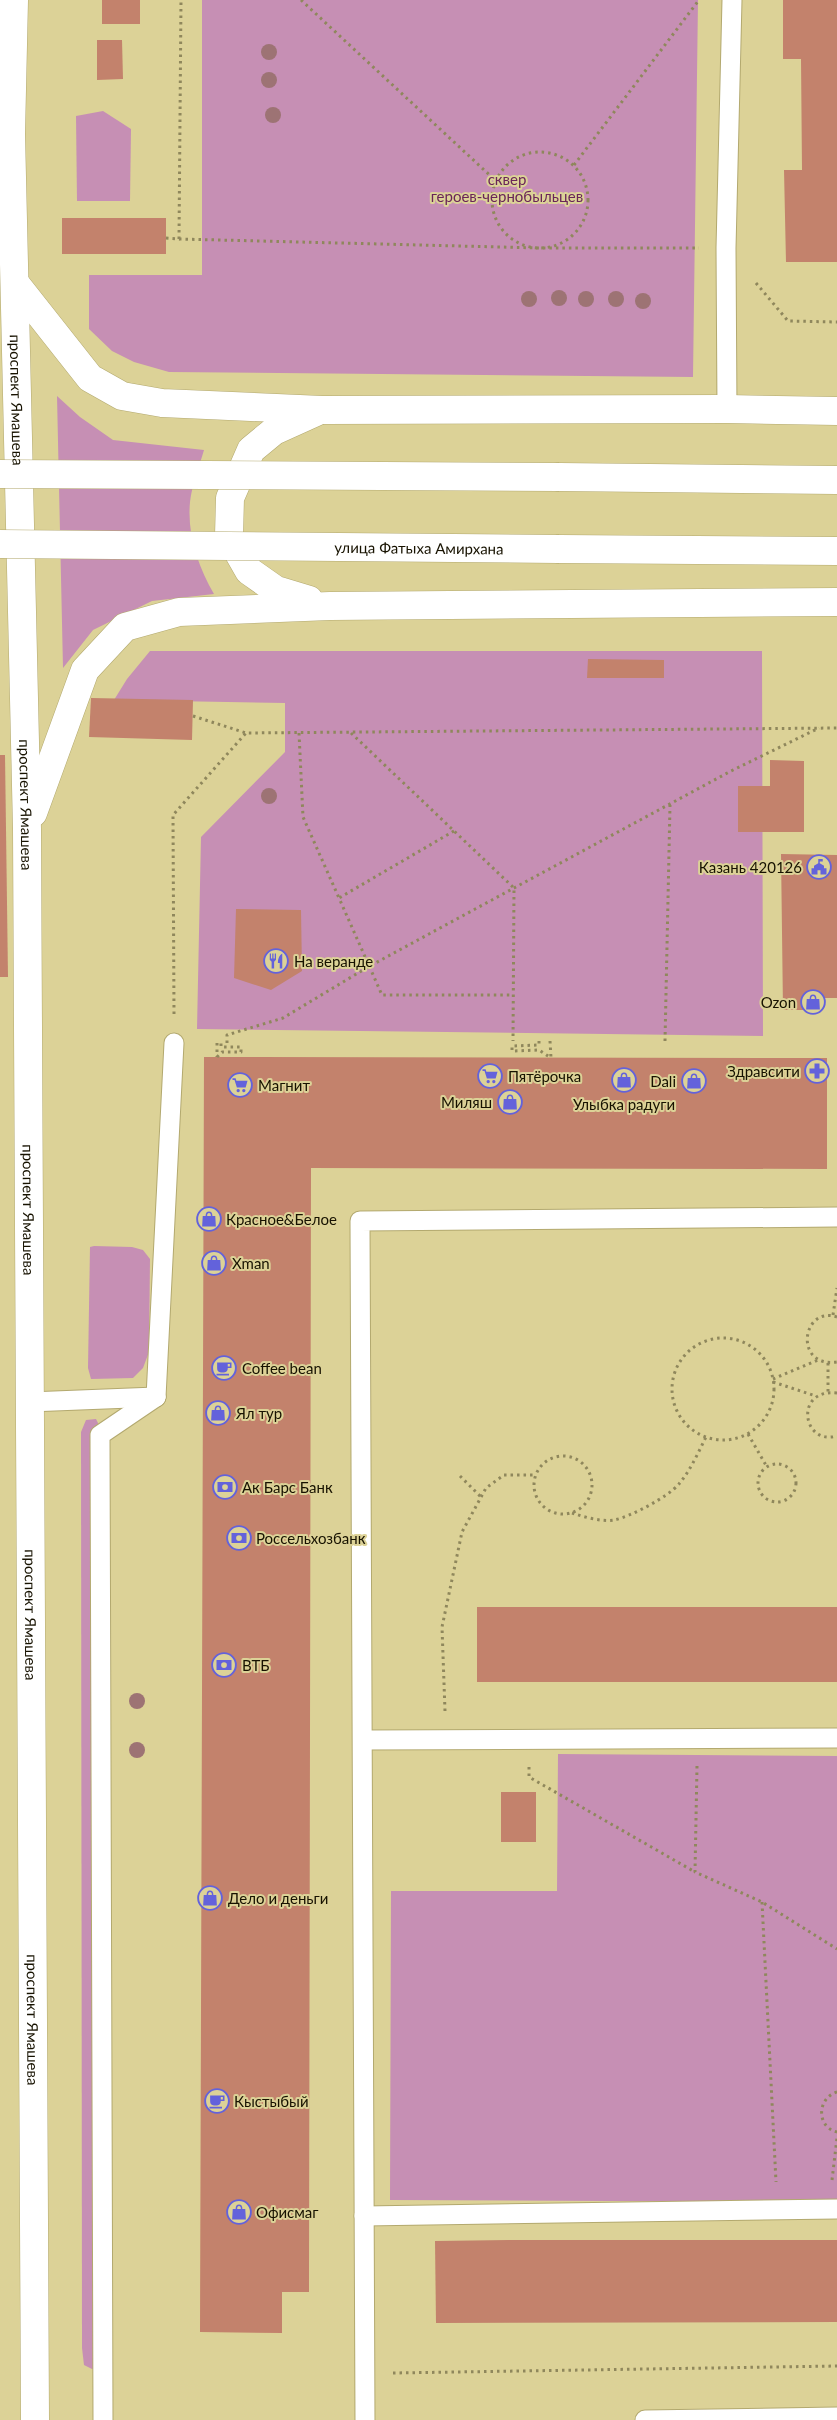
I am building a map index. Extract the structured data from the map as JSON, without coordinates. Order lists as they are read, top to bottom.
{
  "streets": {
    "main road": ["проспект Ямашева", "улица Фатыха Амирхана"]
  },
  "parks": ["сквер героев-чернобыльцев"],
  "places": {
    "public building": ["Казань 420126"],
    "restaurant": ["На веранде"],
    "shop": [
      "Ozon",
      "Улыбка радуги",
      "Dali",
      "Миляш",
      "Красное&Белое",
      "Xman",
      "Ял тур",
      "Дело и деньги",
      "Офисмаг"
    ],
    "pharmacy": ["Здравсити"],
    "supermarket": ["Пятёрочка", "Магнит"],
    "cafe": ["Coffee bean", "Кыстыбый"],
    "bank": ["Ак Барс Банк", "Россельхозбанк", "ВТБ"]
  }
}
